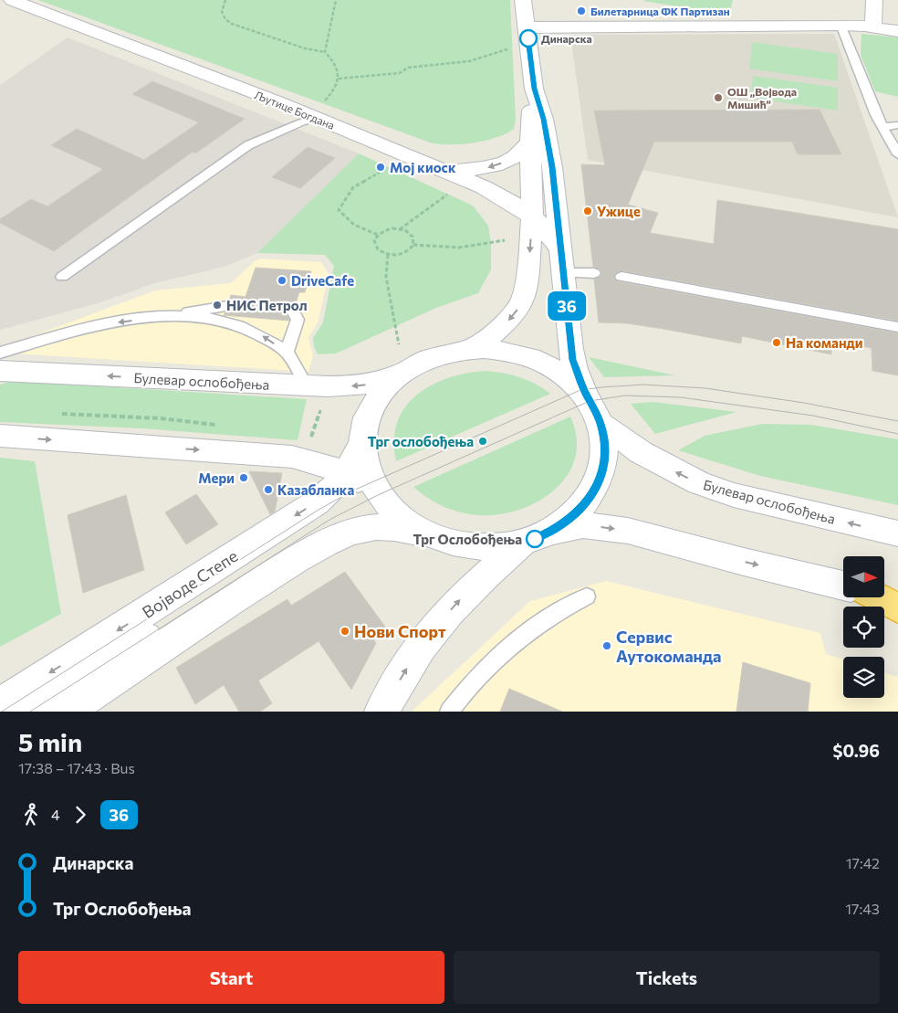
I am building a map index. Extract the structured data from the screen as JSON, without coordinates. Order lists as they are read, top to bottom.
{
  "streets": {
    "street": ["Љутице Богдана", "Булевар ослобођења", "Војводе Степе"]
  },
  "crossings": [
    ["Булевар ослобођења", "Војводе Степе"]
  ],
  "places": [
    "Билетарница ФК Партизан",
    "Динарска",
    "ОШ „Војвода Мишић”",
    "Мој киоск",
    "Ужице",
    "DriveCafe",
    "НИС Петрол",
    "На команди",
    "Трг ослобођења",
    "Мери",
    "Казабланка",
    "Трг Ослобођења",
    "Нови Спорт",
    "Сервис Аутокоманда"
  ],
  "lines": ["bus line 36"],
  "north": "right",
  "page": {
    "on_map": "36",
    "heading": ["5 min", "17:38 – 17:43 · Bus", "$0.96"],
    "legs": ["4", "36"],
    "list": [
      {
        "name": "Динарска",
        "value": "17:42"
      },
      {
        "name": "Трг Ослобођења",
        "value": "17:43"
      }
    ],
    "buttons": ["Start", "Tickets"]
  }
}
